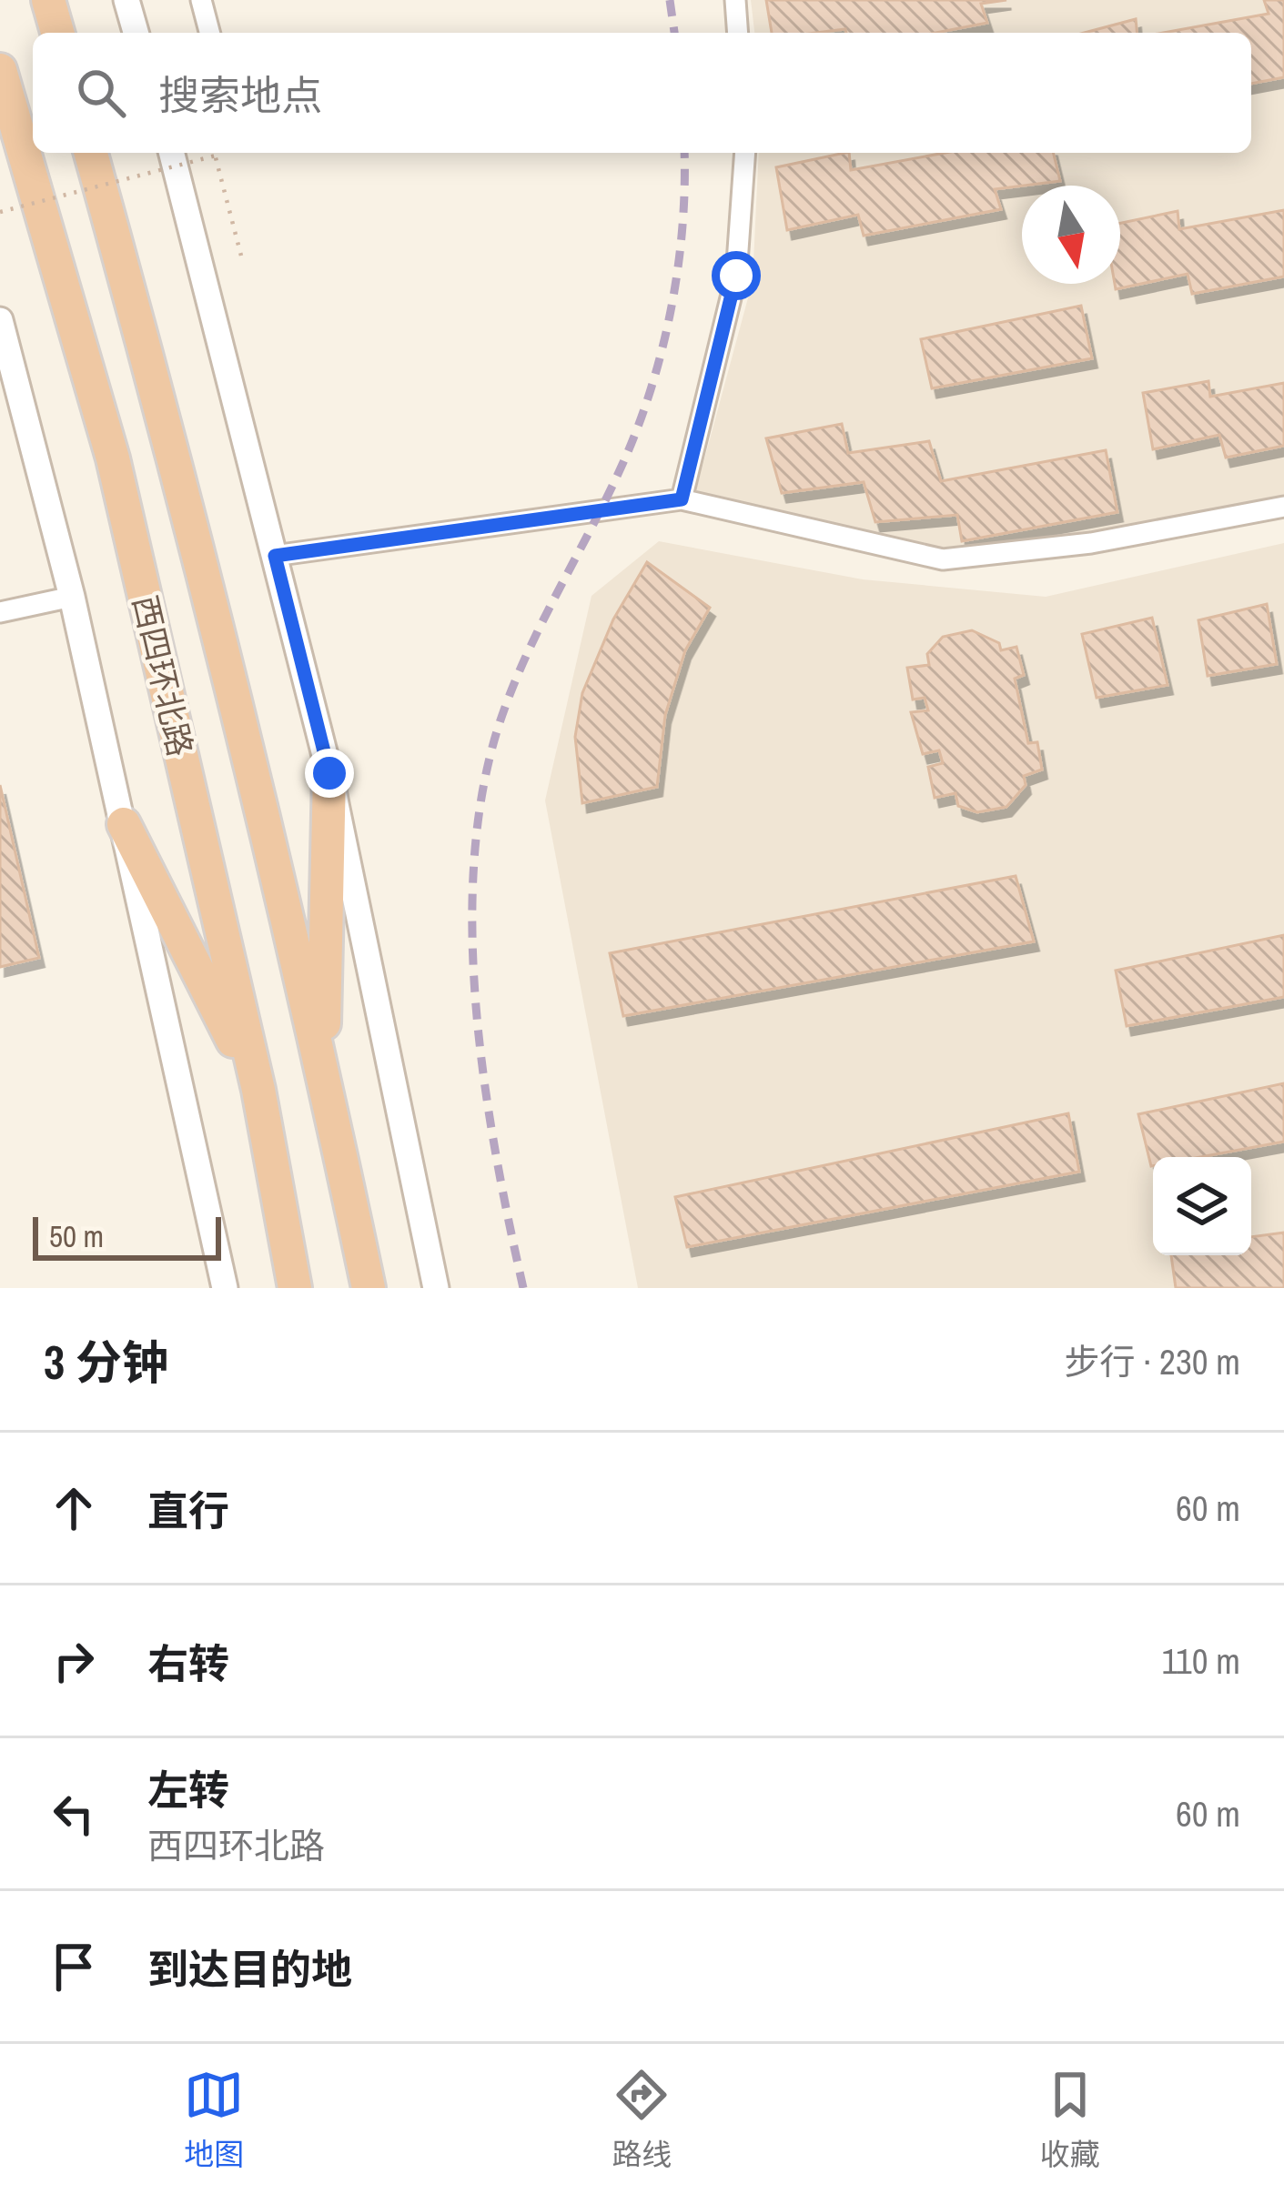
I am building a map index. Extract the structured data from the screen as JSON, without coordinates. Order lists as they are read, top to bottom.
{
  "streets": {
    "highway": ["西四环北路"]
  },
  "scale_bar": "50 m",
  "north": "bottom",
  "page": {
    "search": "搜索地点",
    "scale": "50 m",
    "heading": ["3 分钟", "步行 · 230 m"],
    "list": [
      ["直行", "60 m"],
      ["右转", "110 m"],
      ["左转", "西四环北路", "60 m"],
      "到达目的地"
    ],
    "nav": ["地图", "路线", "收藏"]
  }
}
